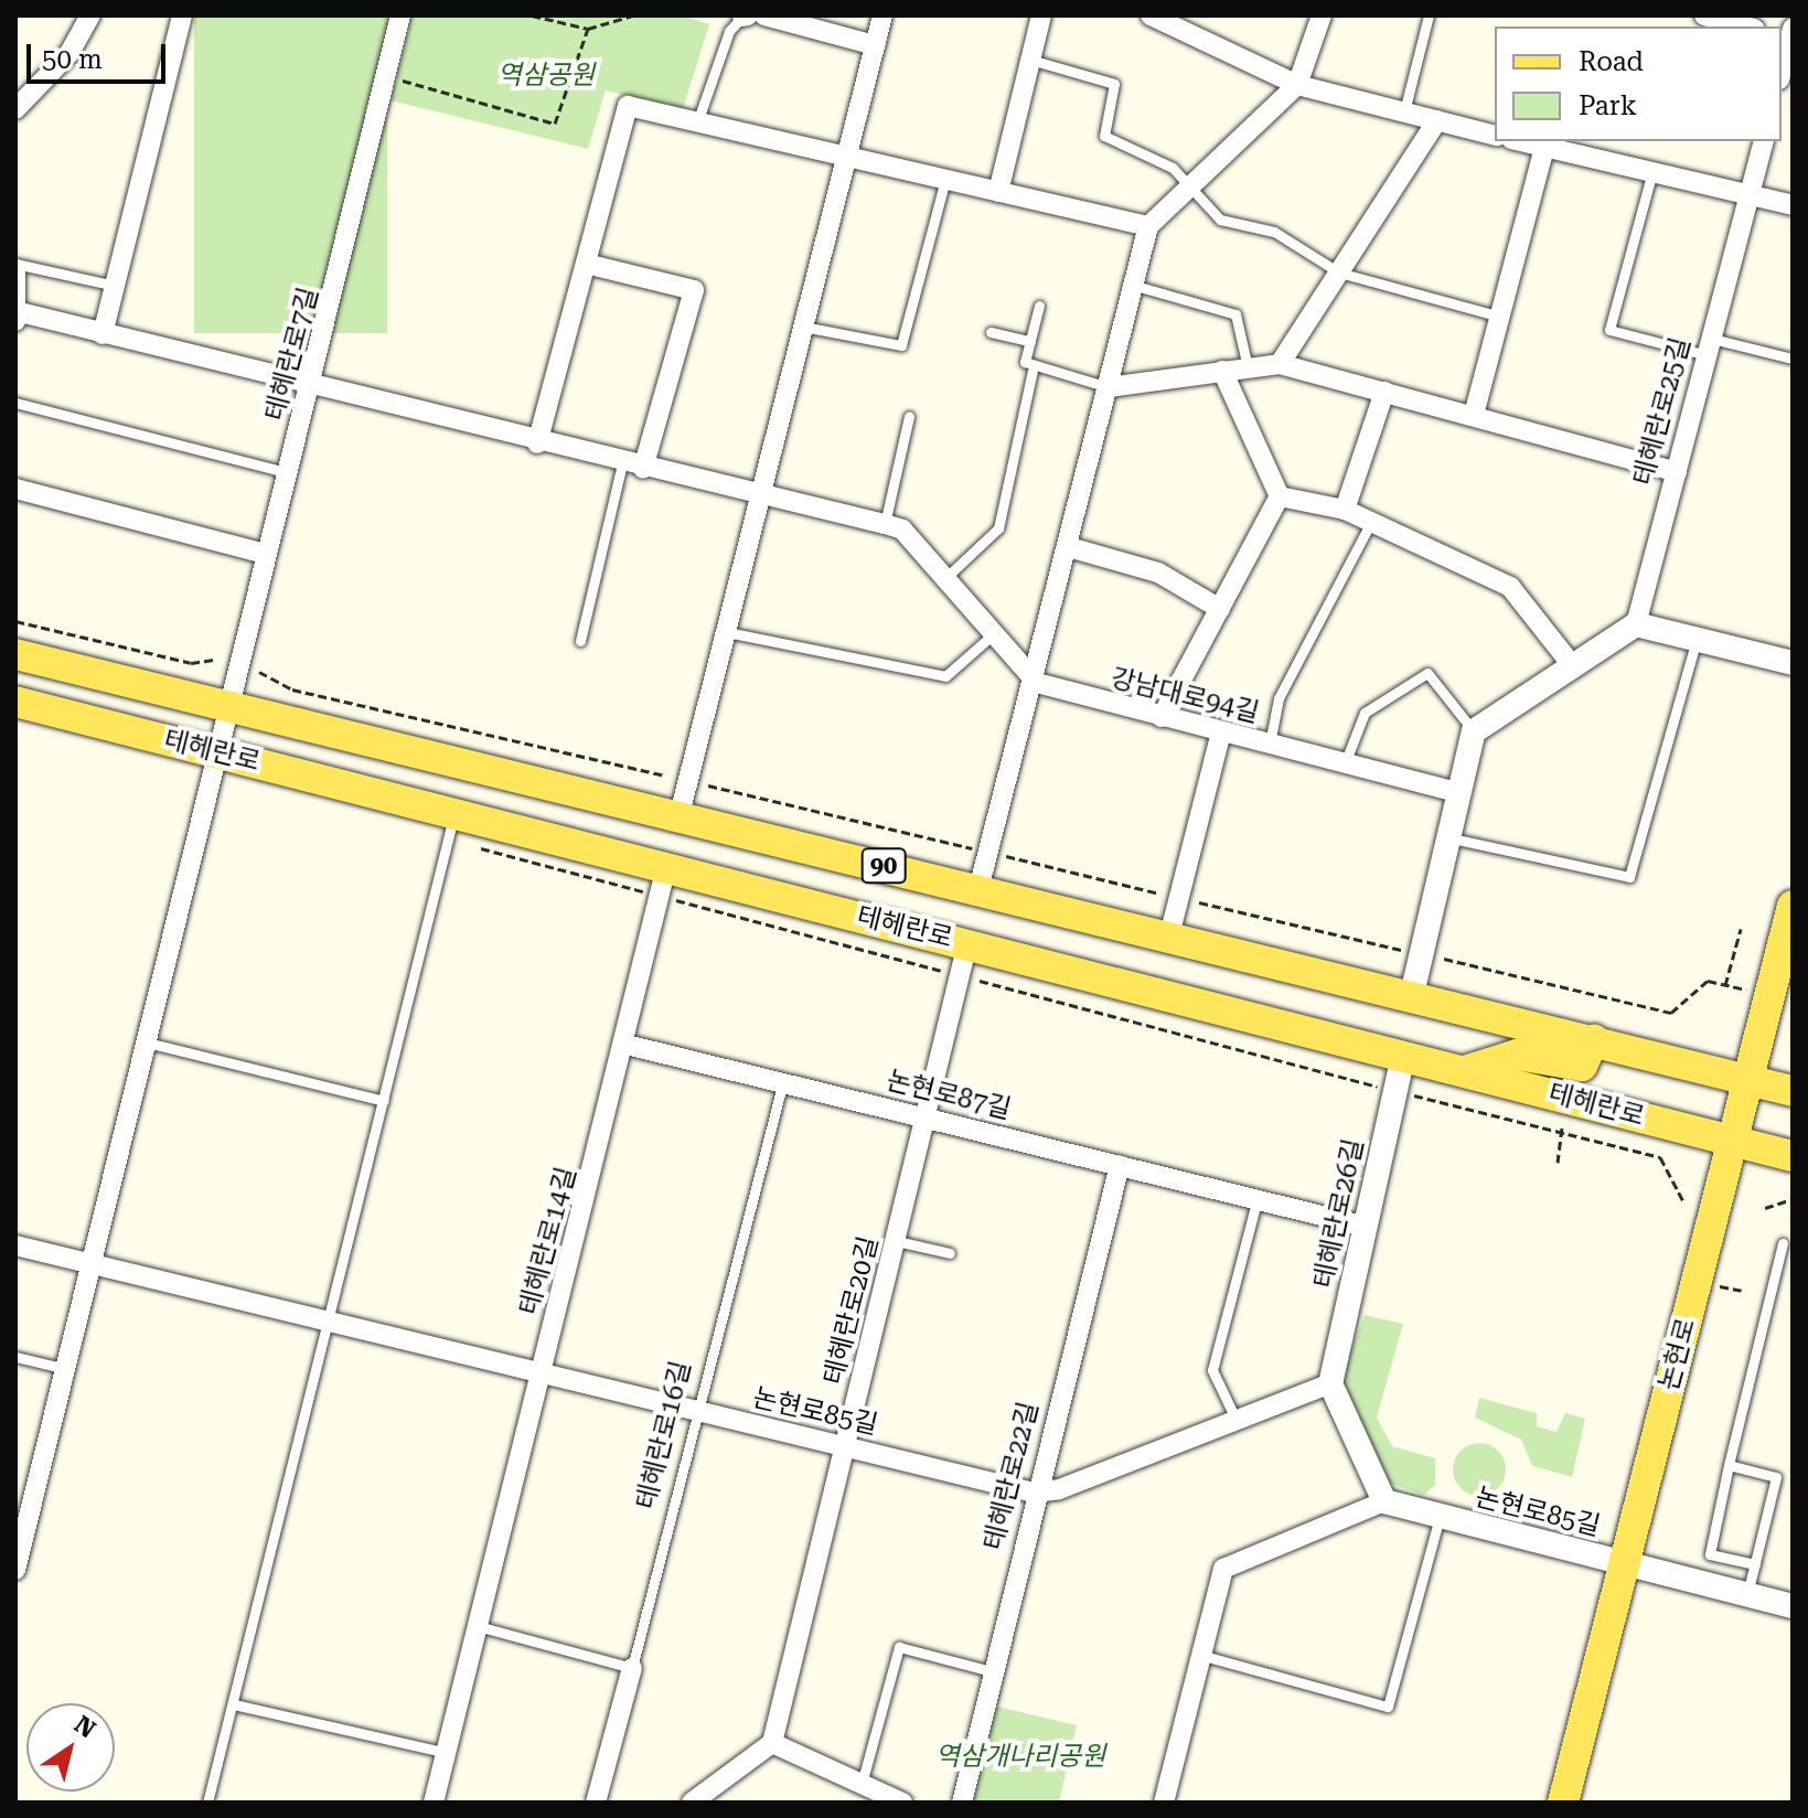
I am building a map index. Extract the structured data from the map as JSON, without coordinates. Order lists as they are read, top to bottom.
{
  "streets": {
    "main road": ["테헤란로", "90", "논현로"],
    "street": [
      "테헤란로7길",
      "테헤란로25길",
      "강남대로94길",
      "논현로87길",
      "테헤란로26길",
      "테헤란로14길",
      "테헤란로20길",
      "논현로85길",
      "테헤란로16길",
      "테헤란로22길"
    ]
  },
  "crossings": [
    ["테헤란로7길", "강남대로94길"],
    ["테헤란로7길", "테헤란로"],
    ["테헤란로7길", "논현로85길"],
    ["테헤란로", "테헤란로26길"],
    ["테헤란로", "테헤란로14길"],
    ["테헤란로", "테헤란로20길"],
    ["테헤란로", "논현로"],
    ["논현로87길", "테헤란로26길"],
    ["논현로87길", "테헤란로14길"],
    ["논현로87길", "테헤란로20길"],
    ["논현로87길", "테헤란로16길"],
    ["논현로87길", "테헤란로22길"],
    ["테헤란로14길", "논현로85길"],
    ["테헤란로20길", "논현로85길"],
    ["논현로", "논현로85길"],
    ["논현로85길", "테헤란로16길"],
    ["논현로85길", "테헤란로22길"]
  ],
  "parks": ["역삼공원", "역삼개나리공원"],
  "legend": ["Road", "Park"],
  "scale_bar": "50 m",
  "north": "top right"
}
